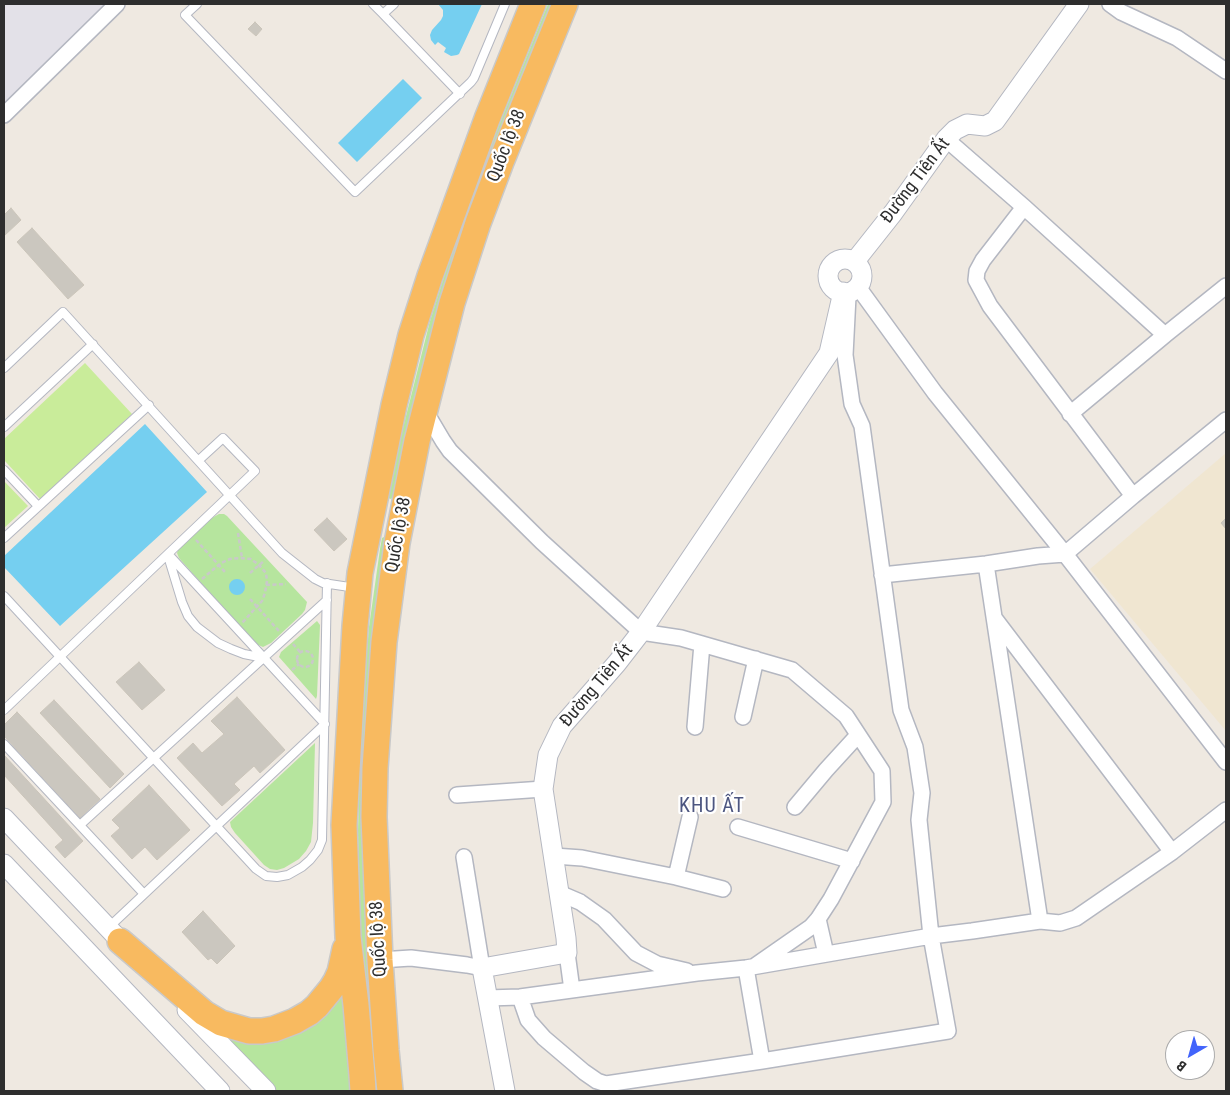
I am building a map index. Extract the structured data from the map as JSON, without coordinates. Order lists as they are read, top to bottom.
{
  "streets": {
    "highway": ["Quốc lộ 38"],
    "street": ["Đường Tiên Ất"]
  },
  "districts": ["KHU ẤT"],
  "north": "bottom left"
}
